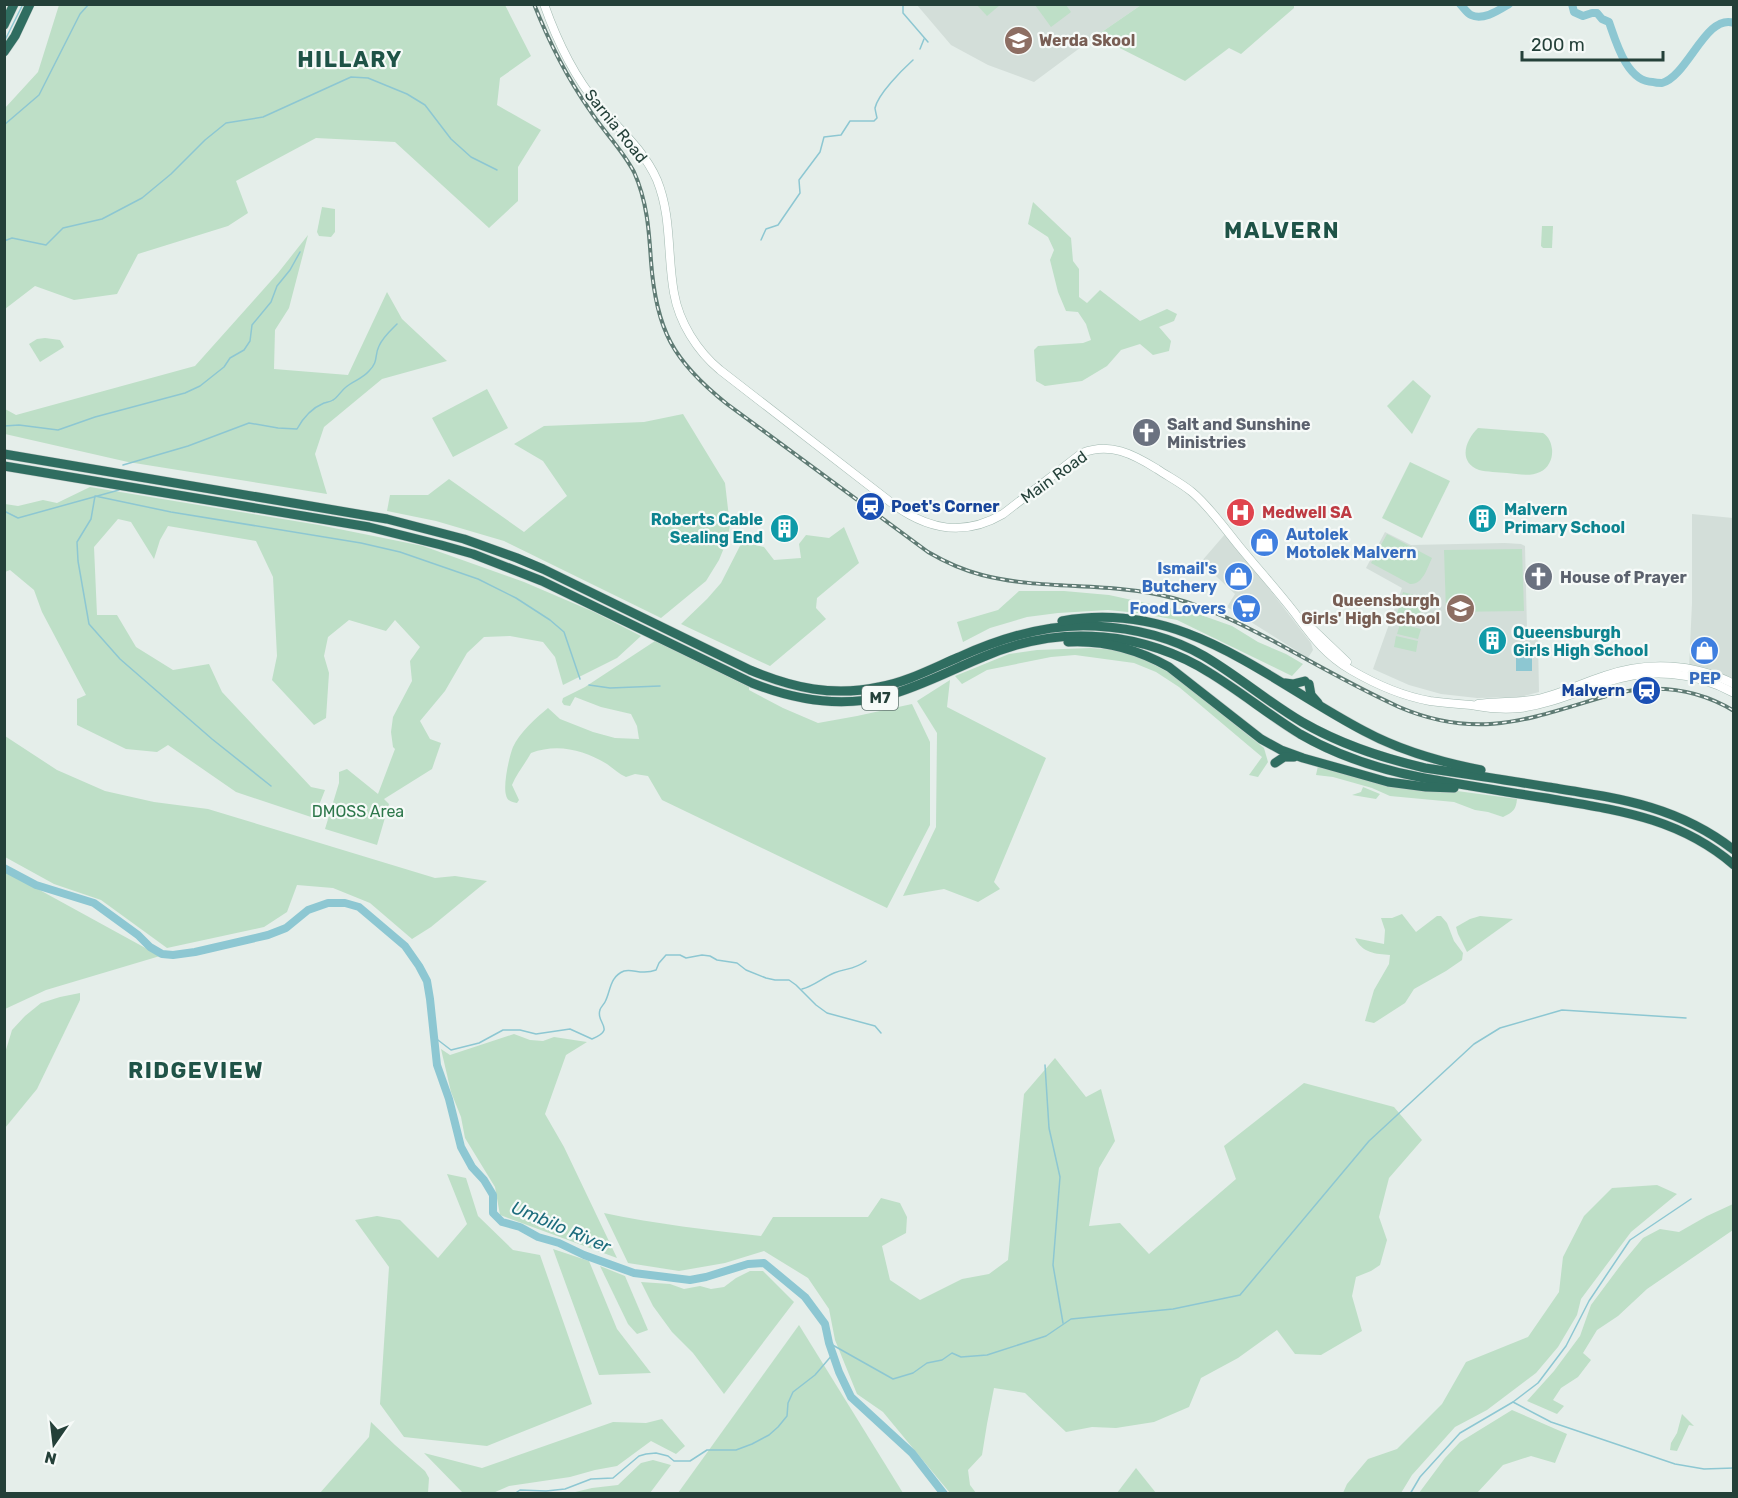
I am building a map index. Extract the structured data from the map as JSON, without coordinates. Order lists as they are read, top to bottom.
{
  "streets": {
    "highway": ["M7"],
    "main road": ["Sarnia Road", "Main Road"]
  },
  "crossings": [
    ["Sarnia Road", "Main Road"]
  ],
  "districts": ["HILLARY", "MALVERN", "RIDGEVIEW"],
  "water": ["Umbilo River"],
  "parks": ["DMOSS Area"],
  "places": {
    "school or university": ["Werda Skool", "Queensburgh Girls' High School"],
    "church": ["Salt and Sunshine Ministries", "House of Prayer"],
    "station": ["Poet's Corner", "Malvern"],
    "hospital": ["Medwell SA"],
    "building": ["Malvern Primary School", "Roberts Cable Sealing End", "Queensburgh Girls High School"],
    "shop": ["Autolek Motolek Malvern", "Ismail's Butchery", "PEP"],
    "supermarket": ["Food Lovers"]
  },
  "scale_bar": "200 m",
  "north": "bottom"
}
